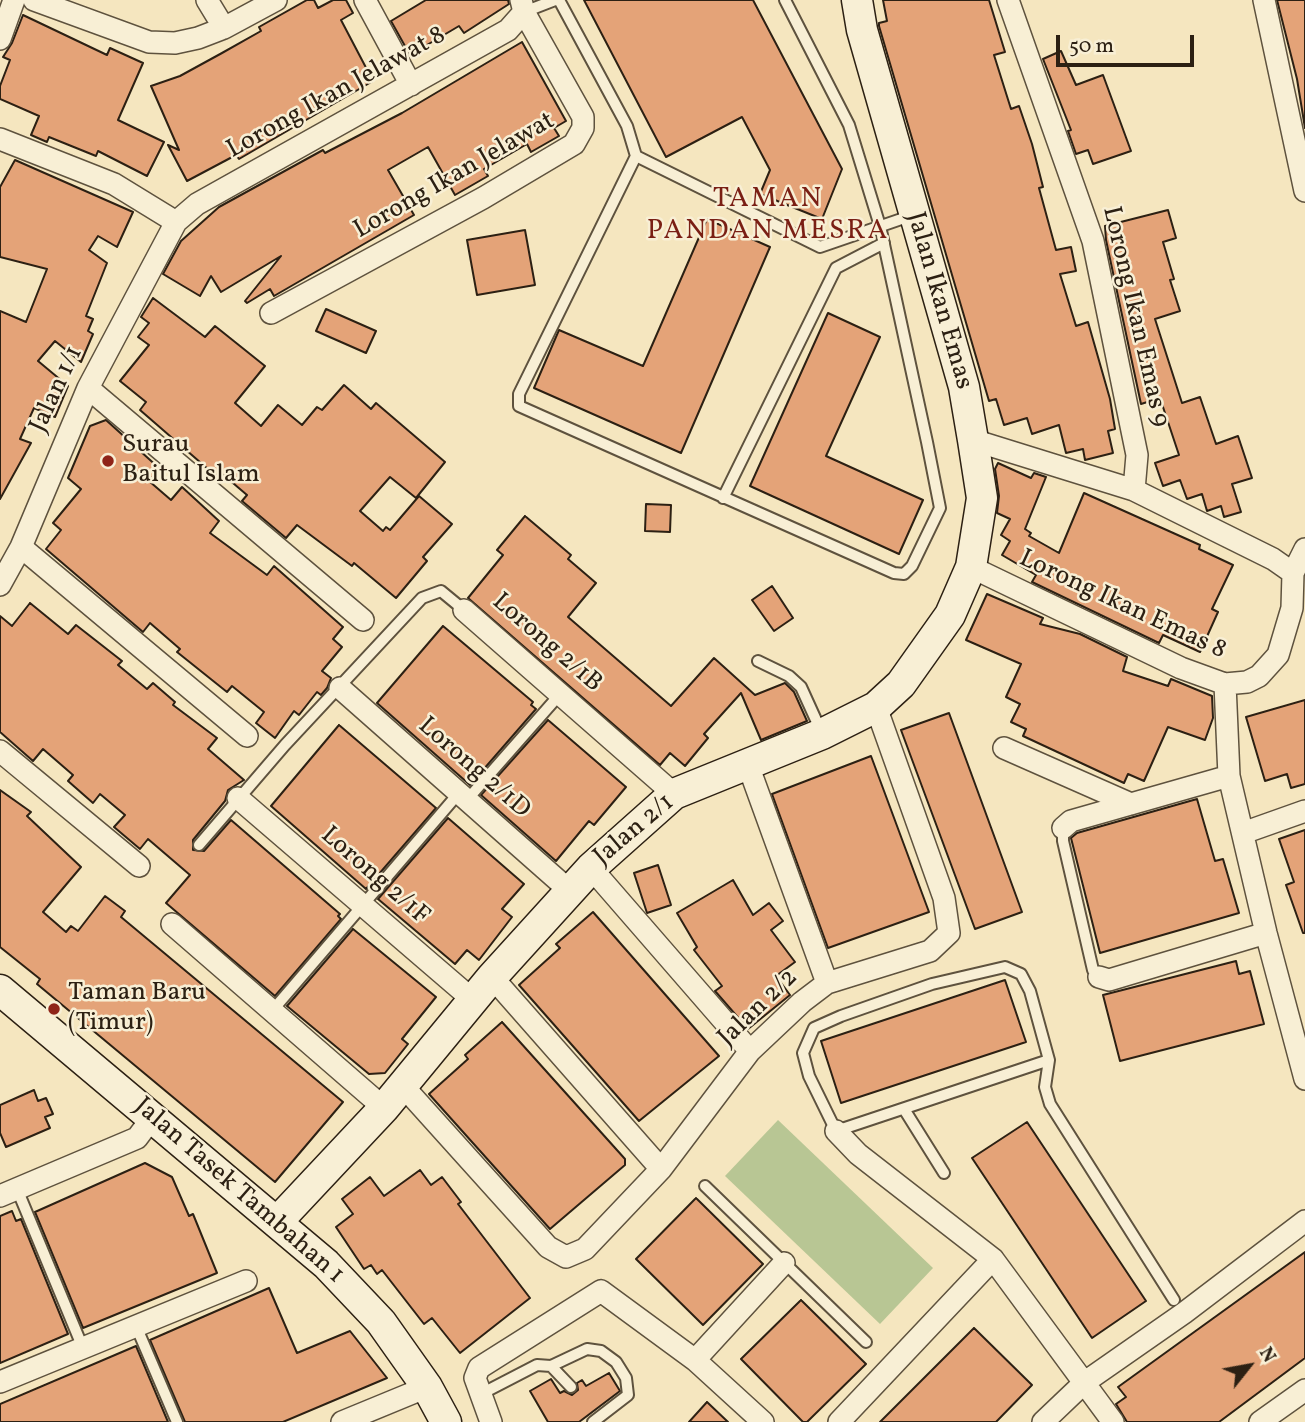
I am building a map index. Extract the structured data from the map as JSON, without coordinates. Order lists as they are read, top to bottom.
{
  "streets": {
    "street": [
      "Lorong Ikan Jelawat 8",
      "Lorong Ikan Jelawat",
      "Jalan Ikan Emas",
      "Lorong Ikan Emas 9",
      "Jalan 1/1",
      "Lorong Ikan Emas 8",
      "Lorong 2/1B",
      "Lorong 2/1D",
      "Jalan 2/1",
      "Lorong 2/1F",
      "Jalan 2/2",
      "Jalan Tasek Tambahan 1"
    ]
  },
  "crossings": [
    ["Lorong Ikan Jelawat 8", "Lorong Ikan Jelawat"],
    ["Lorong Ikan Jelawat 8", "Jalan 1/1"],
    ["Jalan Ikan Emas", "Jalan 2/1"],
    ["Lorong Ikan Emas 8", "Jalan 2/1"],
    ["Lorong 2/1B", "Lorong 2/1D"],
    ["Lorong 2/1B", "Jalan 2/1"],
    ["Lorong 2/1D", "Jalan 2/1"],
    ["Jalan 2/1", "Lorong 2/1F"],
    ["Jalan 2/1", "Jalan 2/2"],
    ["Jalan 2/1", "Jalan Tasek Tambahan 1"]
  ],
  "districts": ["TAMAN PANDAN MESRA"],
  "places": ["Surau Baitul Islam", "Taman Baru (Timur)"],
  "scale_bar": "50 m",
  "north": "top right"
}
